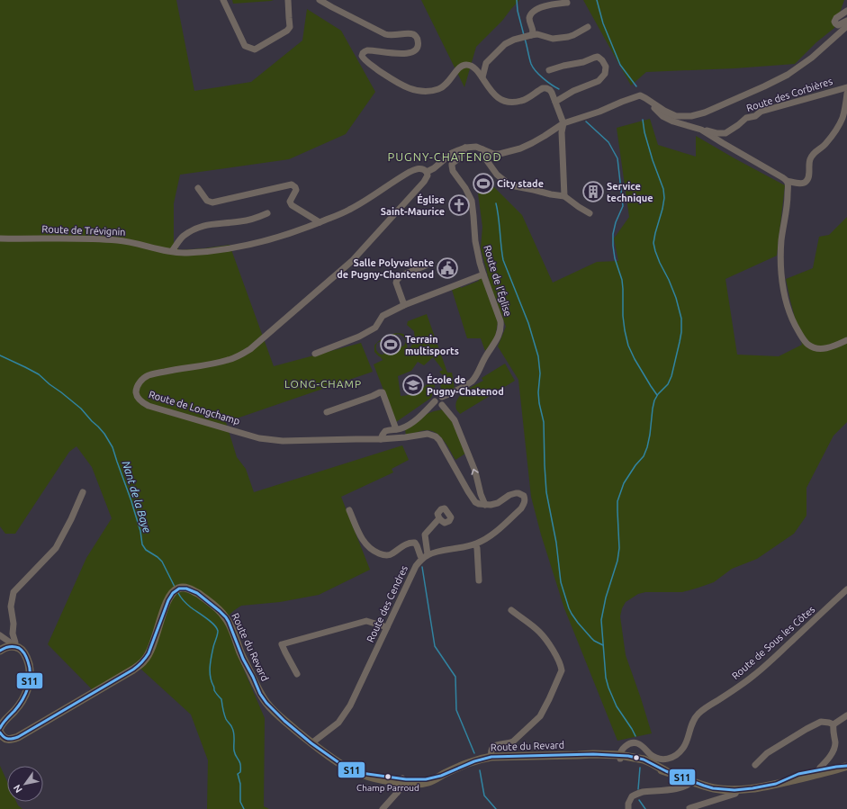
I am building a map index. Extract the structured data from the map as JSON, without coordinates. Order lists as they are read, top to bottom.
{
  "streets": {
    "main road": ["Route du Revard"],
    "street": [
      "Route des Corbières",
      "Route de Trévignin",
      "Route de l'Église",
      "Route de Longchamp",
      "Route des Cendres",
      "Route de Sous les Côtes"
    ]
  },
  "crossings": [
    ["Route de Trévignin", "Route de Longchamp"],
    ["Route de Longchamp", "Route des Cendres"],
    ["Route des Cendres", "Route du Revard"],
    ["Route de Sous les Côtes", "Route du Revard"]
  ],
  "districts": ["PUGNY-CHATENOD", "LONG-CHAMP"],
  "water": ["Nant de la Baye"],
  "places": {
    "sports": ["City stade", "Terrain multisports"],
    "building": ["Service technique"],
    "church": ["Église Saint-Maurice"],
    "public building": ["Salle Polyvalente de Pugny-Chantenod"],
    "school or university": ["École de Pugny-Chatenod"],
    "other": ["Champ Parroud"]
  },
  "lines": ["transit line S11"],
  "north": "bottom left"
}
